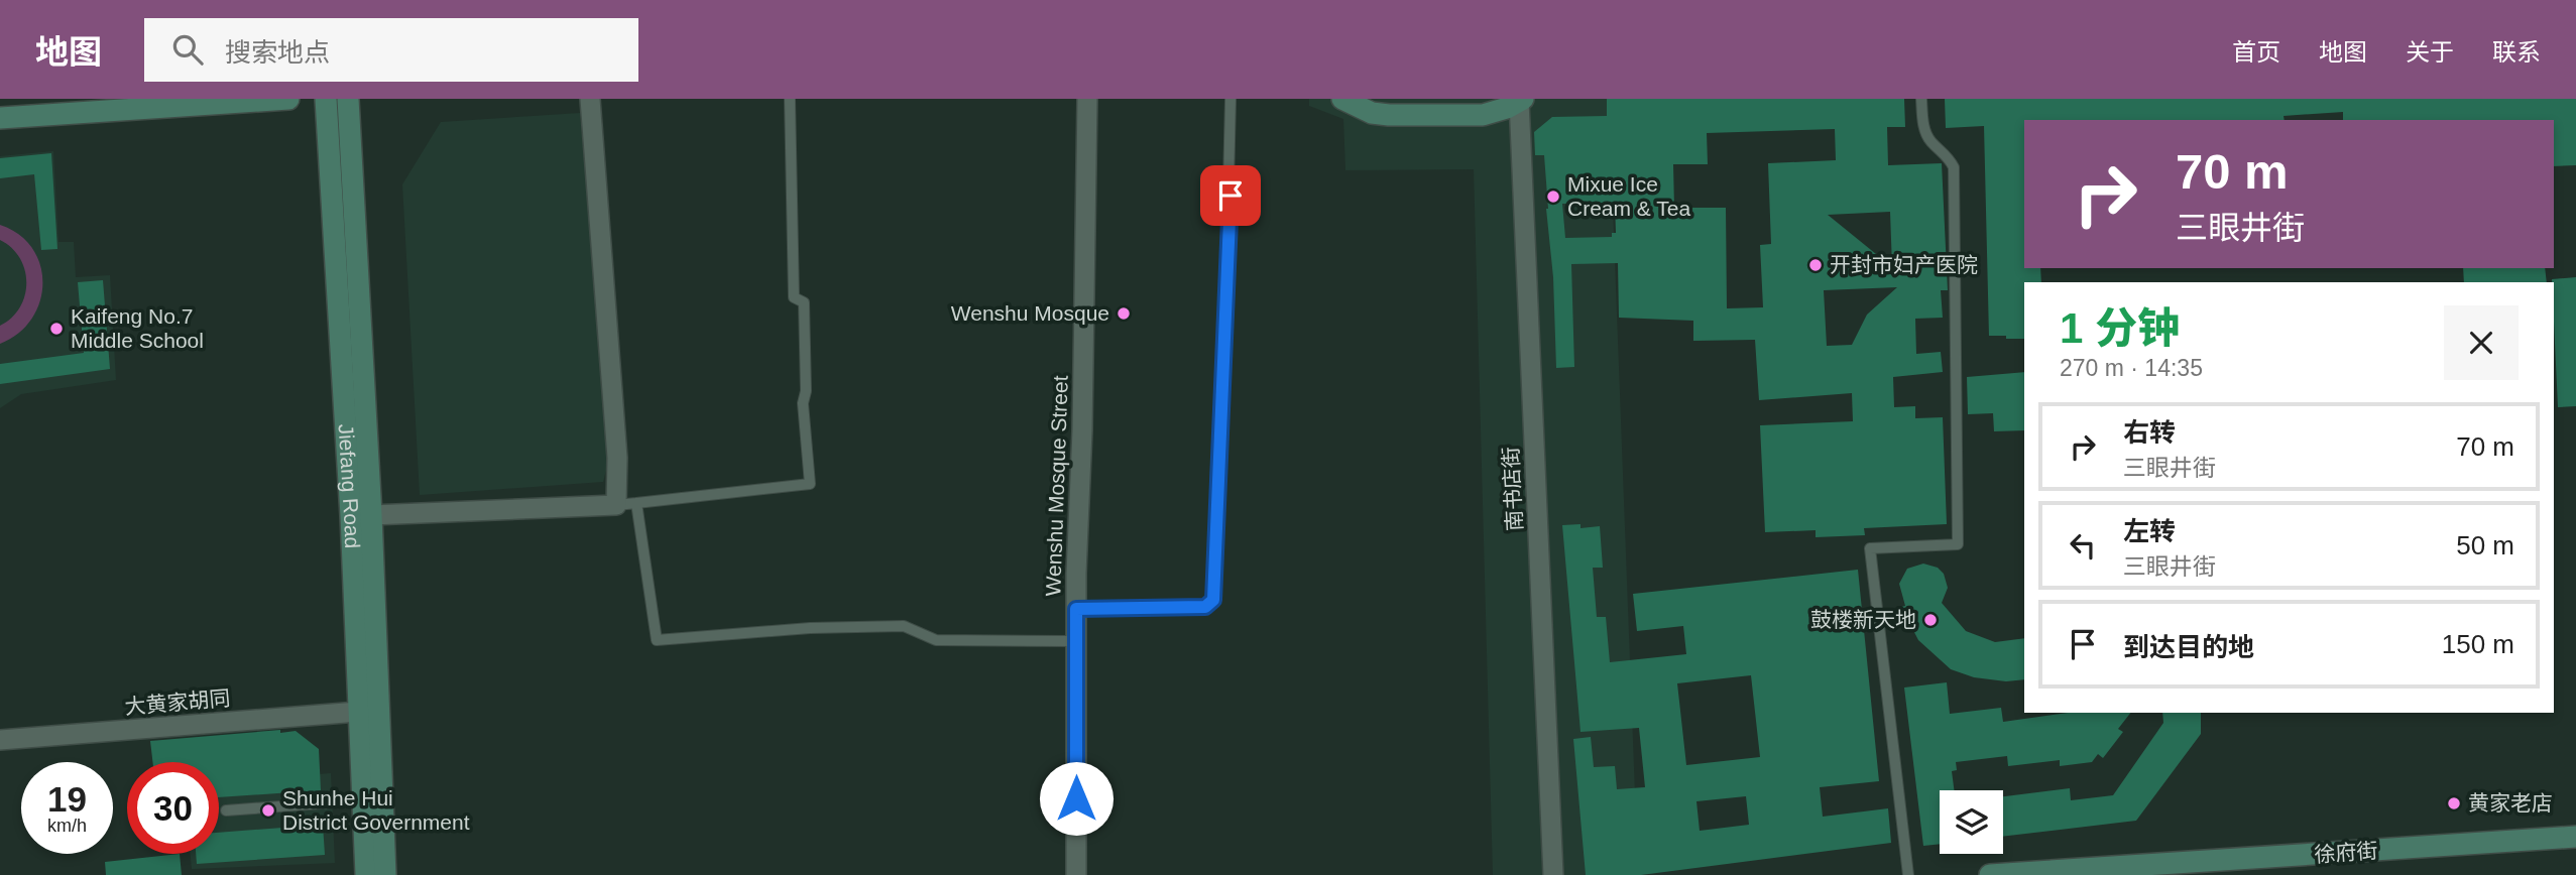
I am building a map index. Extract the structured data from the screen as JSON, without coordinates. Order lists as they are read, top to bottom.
{
  "streets": {
    "main road": ["Jiefang Road", "徐府街"],
    "street": ["Wenshu Mosque Street", "南书店街", "大黄家胡同"]
  },
  "crossings": [
    ["Jiefang Road", "大黄家胡同"]
  ],
  "places": [
    "Mixue Ice Cream & Tea",
    "开封市妇产医院",
    "Wenshu Mosque",
    "Kaifeng No.7 Middle School",
    "鼓楼新天地",
    "黄家老店",
    "Shunhe Hui District Government"
  ],
  "page": {
    "header": "地图",
    "search": "搜索地点",
    "nav": [
      "首页",
      "地图",
      "关于",
      "联系"
    ],
    "turn": ["70 m", "三眼井街"],
    "heading": ["1 分钟", "270 m · 14:35"],
    "list": [
      {
        "name": "右转",
        "note": "三眼井街",
        "value": "70 m"
      },
      {
        "name": "左转",
        "note": "三眼井街",
        "value": "50 m"
      },
      {
        "name": "到达目的地",
        "value": "150 m"
      }
    ],
    "speed": "19 km/h",
    "limit": "30"
  }
}
